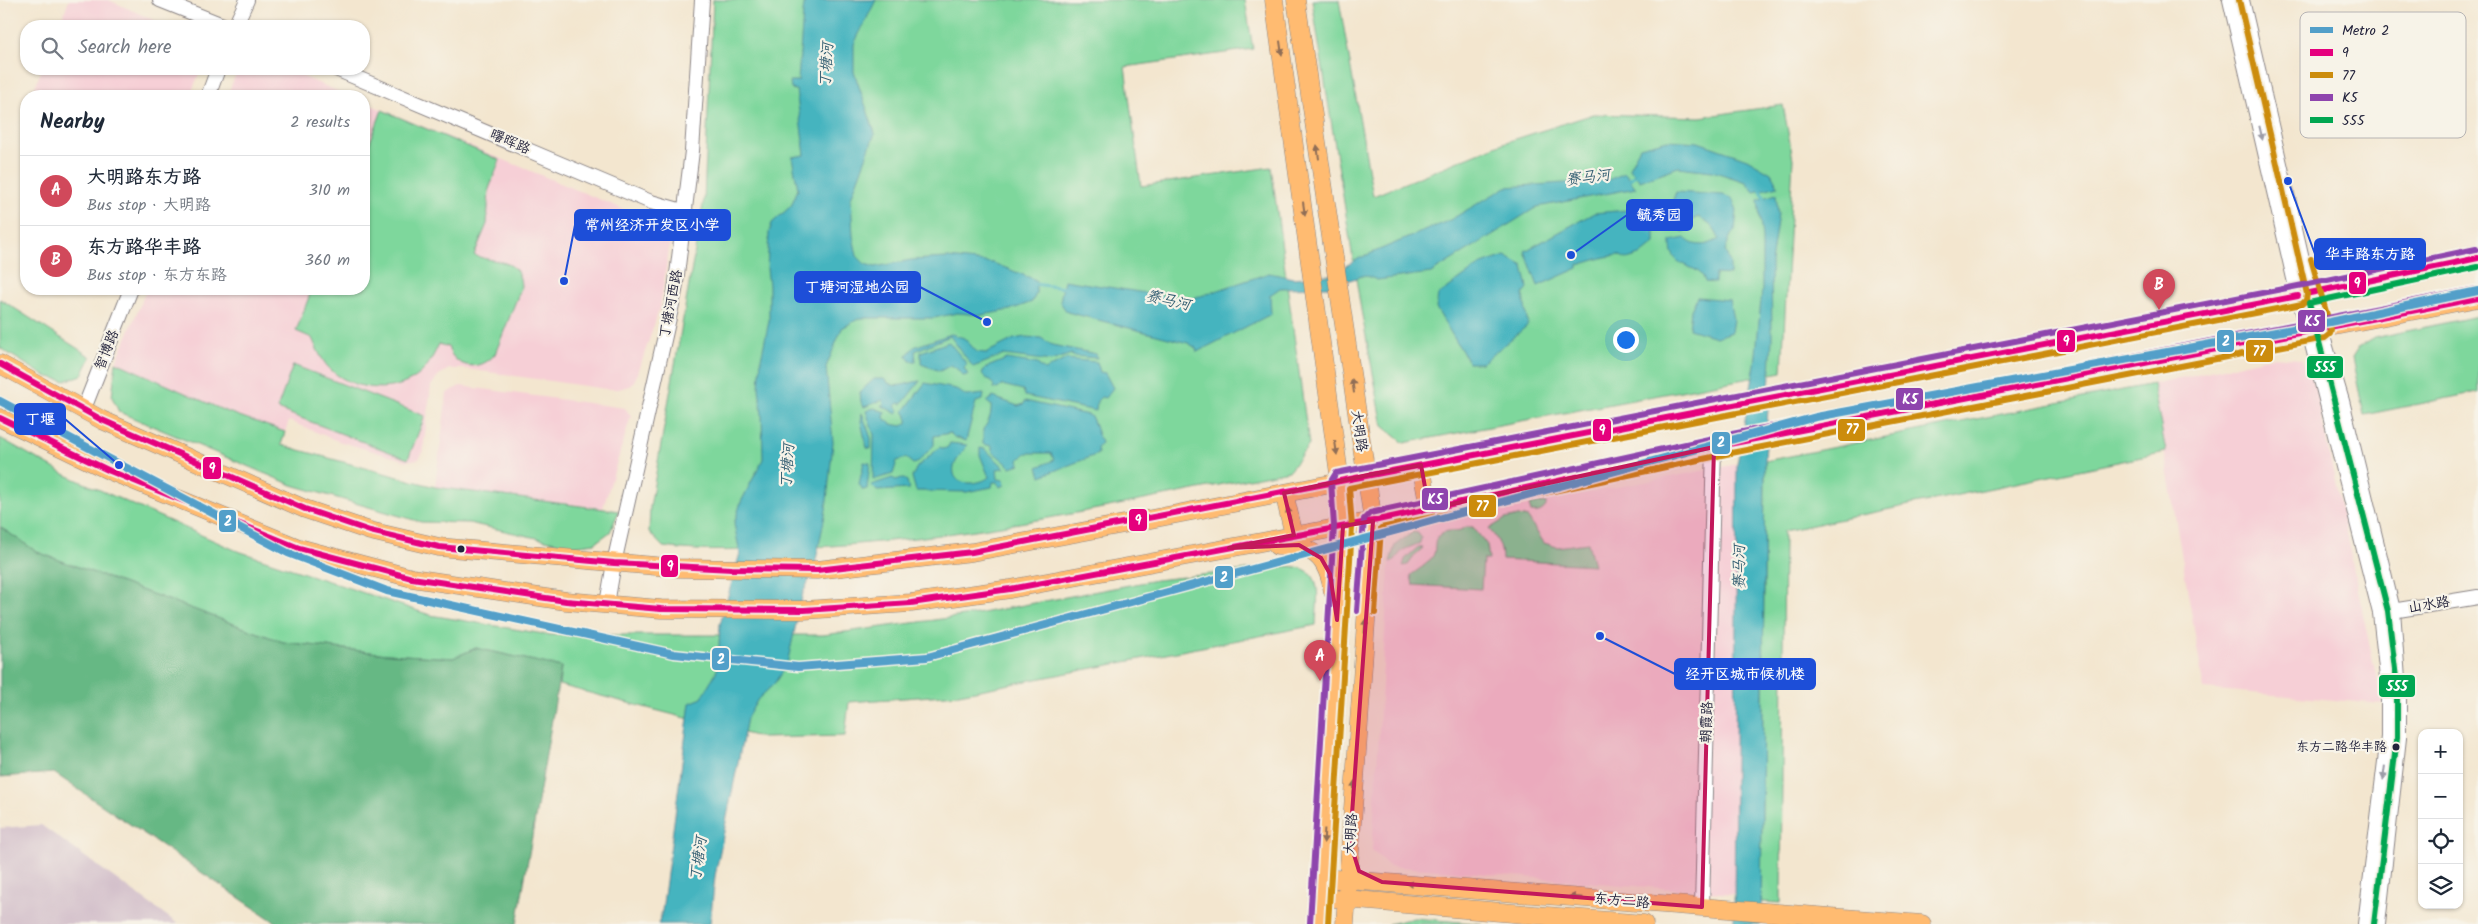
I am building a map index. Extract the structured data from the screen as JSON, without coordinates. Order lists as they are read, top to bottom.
{
  "streets": {
    "main road": ["大明路", "东方二路"],
    "street": [
      "曙晖路",
      "丁塘河西路",
      "智博路",
      "山水路",
      "朝霞路"
    ]
  },
  "crossings": [
    ["曙晖路", "丁塘河西路"],
    ["大明路", "东方二路"],
    ["朝霞路", "东方二路"]
  ],
  "water": ["丁塘河", "赛马河"],
  "places": [
    "华丰路东方路",
    "毓秀园",
    "常州经济开发区小学",
    "丁塘河湿地公园",
    "丁堰",
    "经开区城市候机楼",
    "东方二路华丰路"
  ],
  "lines": [
    "transit line 77",
    "transit line K5",
    "transit line 9",
    "transit line 555",
    "metro line 2"
  ],
  "legend": [
    "Metro 2",
    "9",
    "77",
    "K5",
    "555"
  ],
  "page": {
    "search": "Search here",
    "heading": ["Nearby", "2 results"],
    "list": [
      {
        "mark": "A",
        "name": "大明路东方路",
        "note": "Bus stop · 大明路",
        "value": "310 m"
      },
      {
        "mark": "B",
        "name": "东方路华丰路",
        "note": "Bus stop · 东方东路",
        "value": "360 m"
      }
    ],
    "pins": ["B", "A"],
    "map_buttons": ["+", "−"]
  }
}
